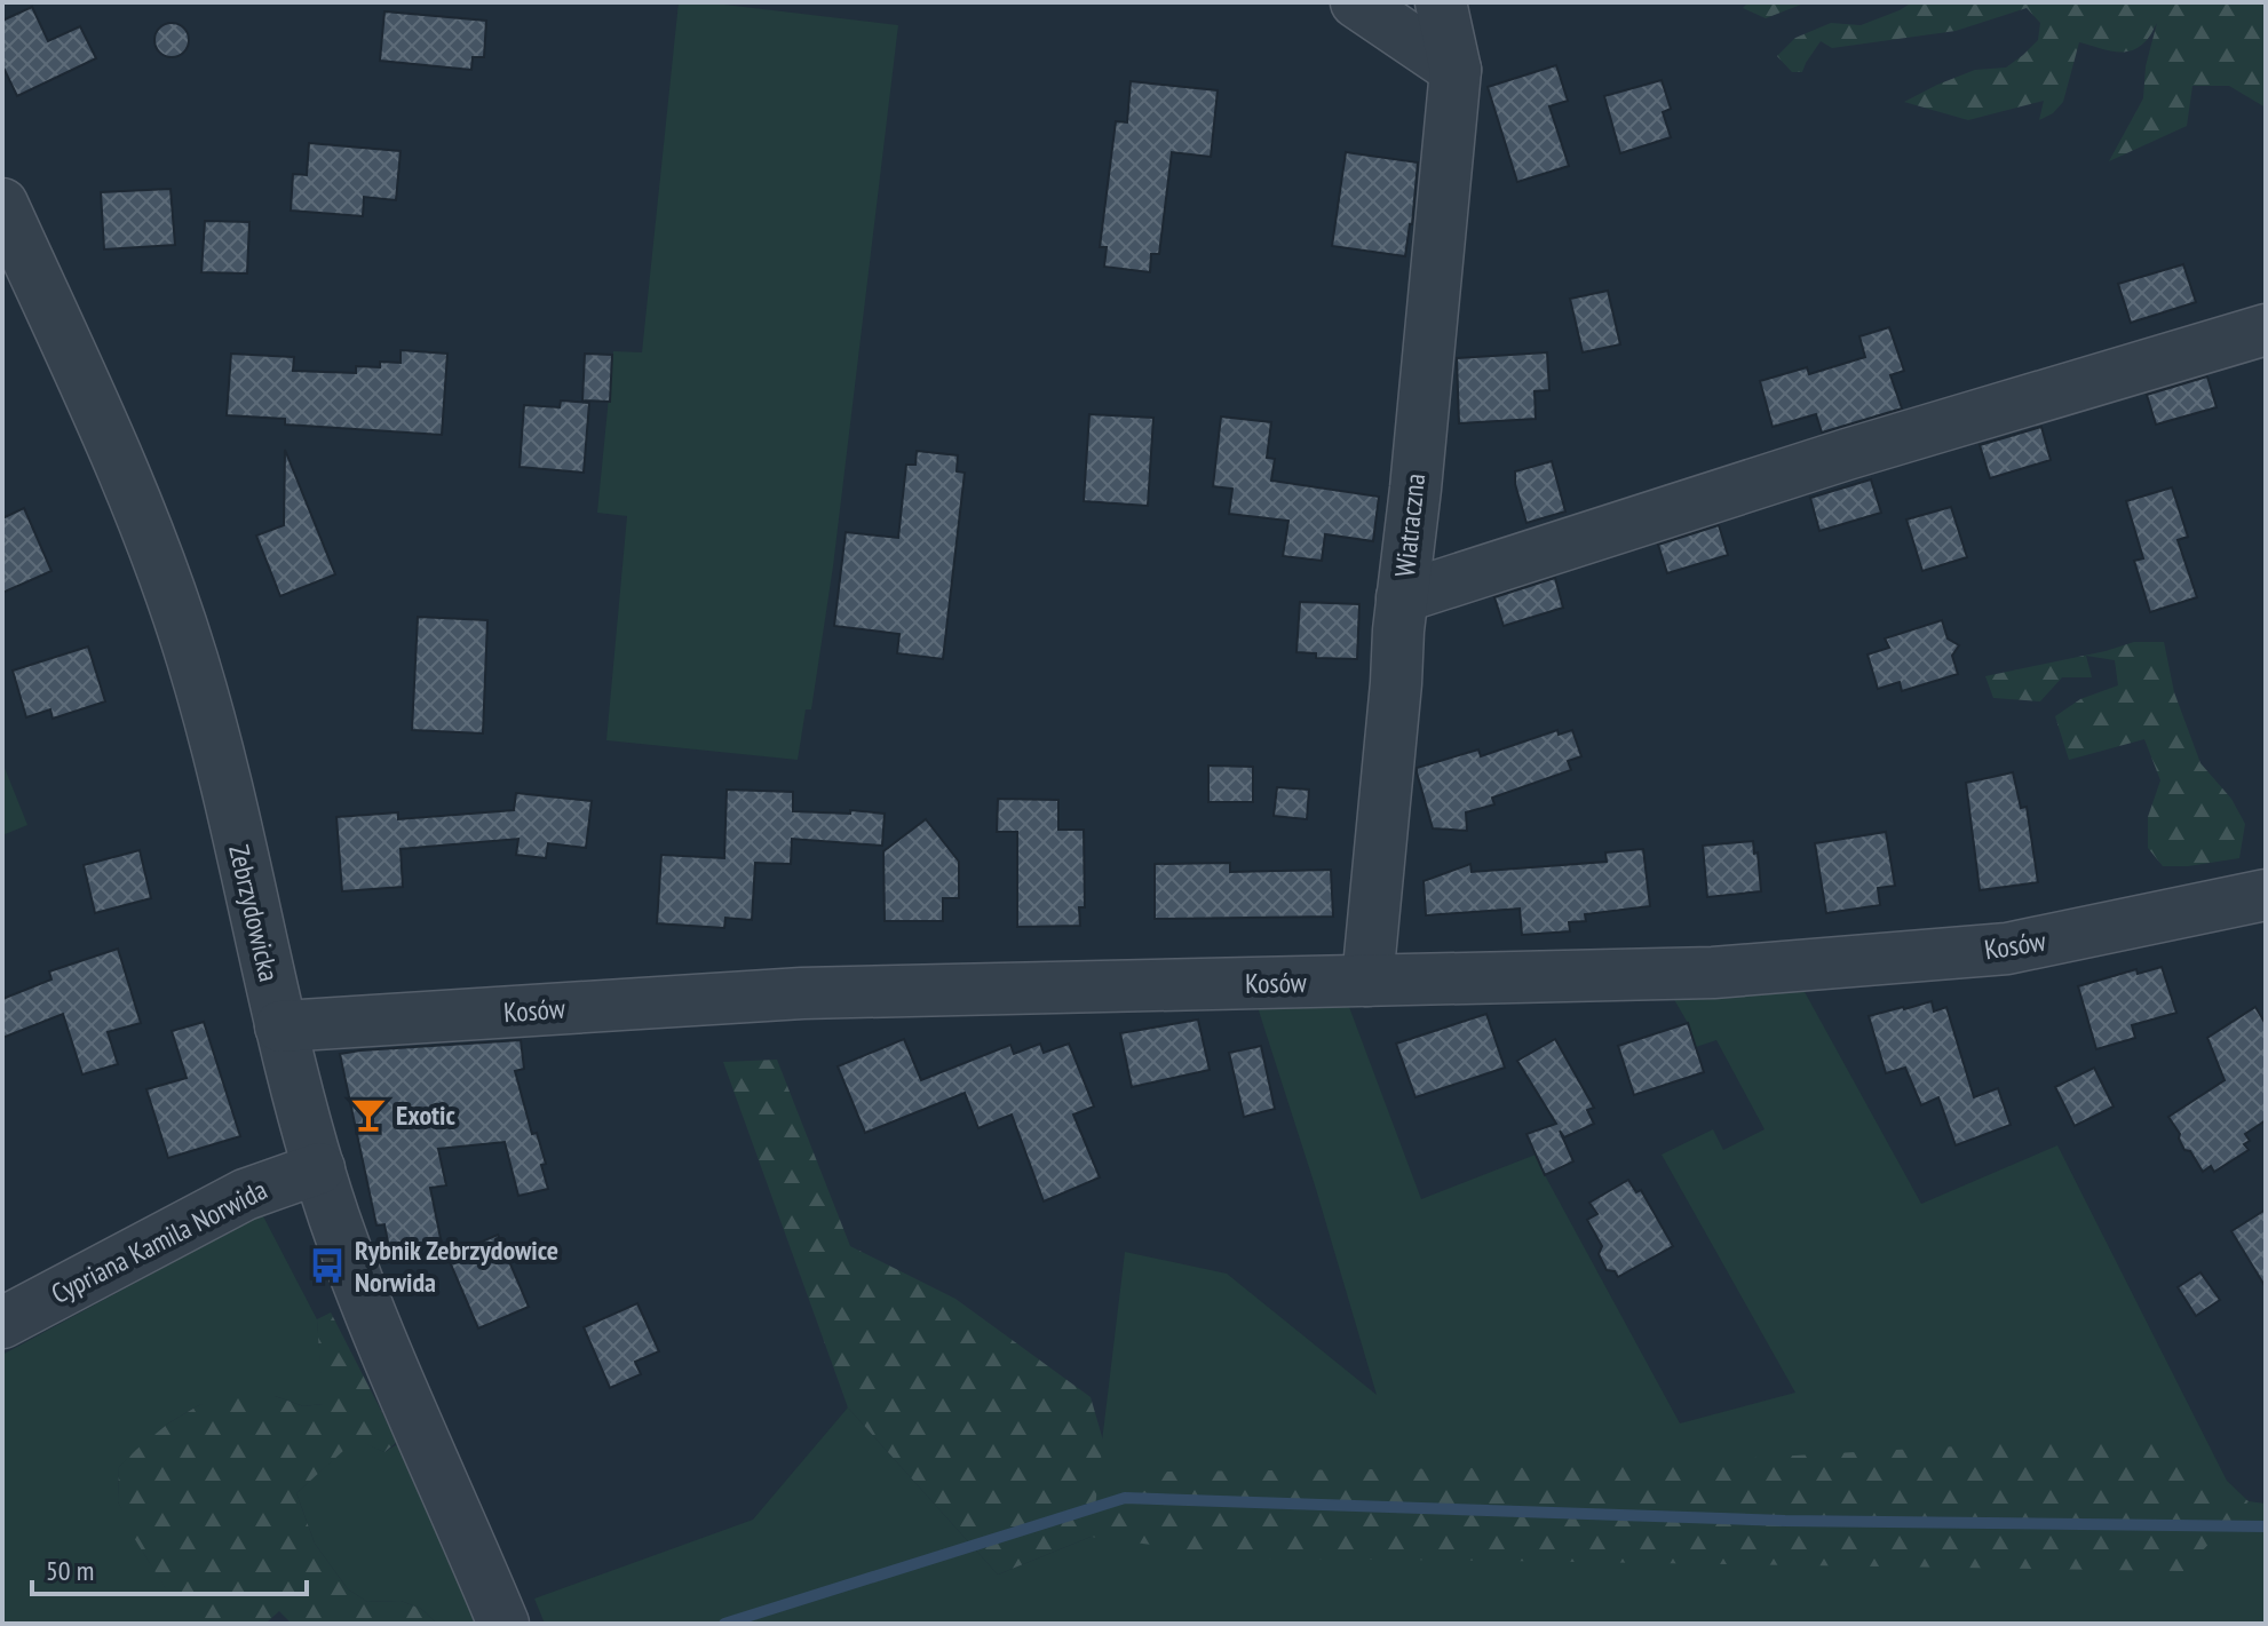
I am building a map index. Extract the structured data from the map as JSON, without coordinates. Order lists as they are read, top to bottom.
{
  "streets": {
    "street": [
      "Wiatraczna",
      "Zebrzydowicka",
      "Kosów",
      "Cypriana Kamila Norwida"
    ]
  },
  "crossings": [
    ["Wiatraczna", "Kosów"],
    ["Zebrzydowicka", "Kosów"],
    ["Zebrzydowicka", "Cypriana Kamila Norwida"]
  ],
  "places": {
    "bar": ["Exotic"],
    "bus stop": ["Rybnik Zebrzydowice Norwida"]
  },
  "scale_bar": "50 m"
}
